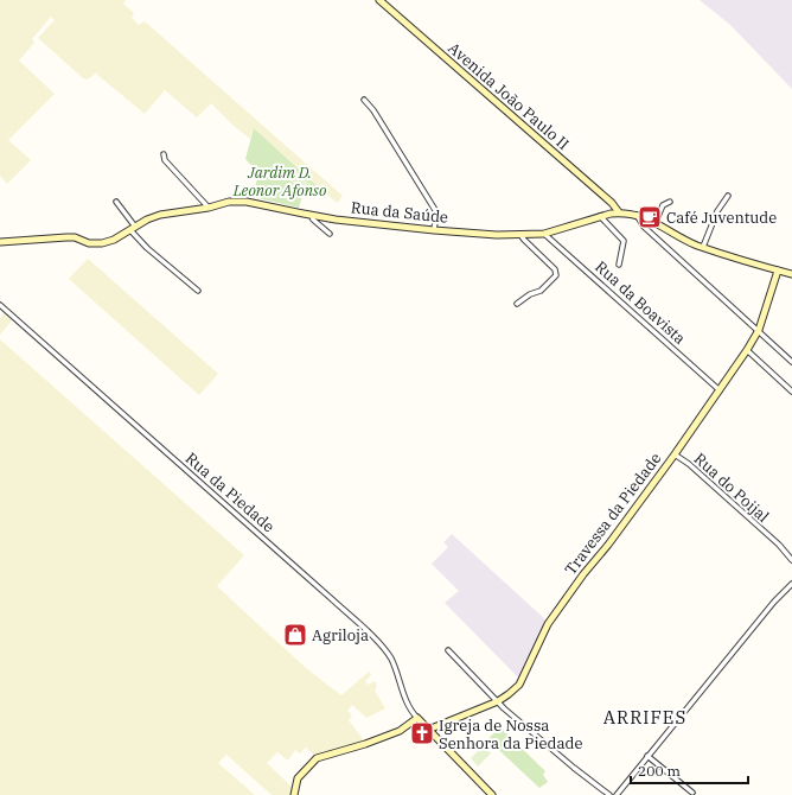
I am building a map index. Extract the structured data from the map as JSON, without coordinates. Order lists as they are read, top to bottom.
{
  "streets": {
    "street": [
      "Avenida João Paulo II",
      "Rua da Saúde",
      "Rua da Boavista",
      "Rua do Poijal",
      "Rua da Piedade",
      "Travessa da Piedade"
    ]
  },
  "crossings": [
    ["Avenida João Paulo II", "Rua da Saúde"],
    ["Rua da Saúde", "Rua da Boavista"],
    ["Rua da Saúde", "Travessa da Piedade"],
    ["Rua da Boavista", "Travessa da Piedade"],
    ["Rua do Poijal", "Travessa da Piedade"]
  ],
  "districts": ["ARRIFES"],
  "parks": ["Jardim D. Leonor Afonso"],
  "places": {
    "cafe": ["Café Juventude"],
    "shop": ["Agriloja"],
    "church": ["Igreja de Nossa Senhora da Piedade"]
  },
  "scale_bar": "200 m"
}
